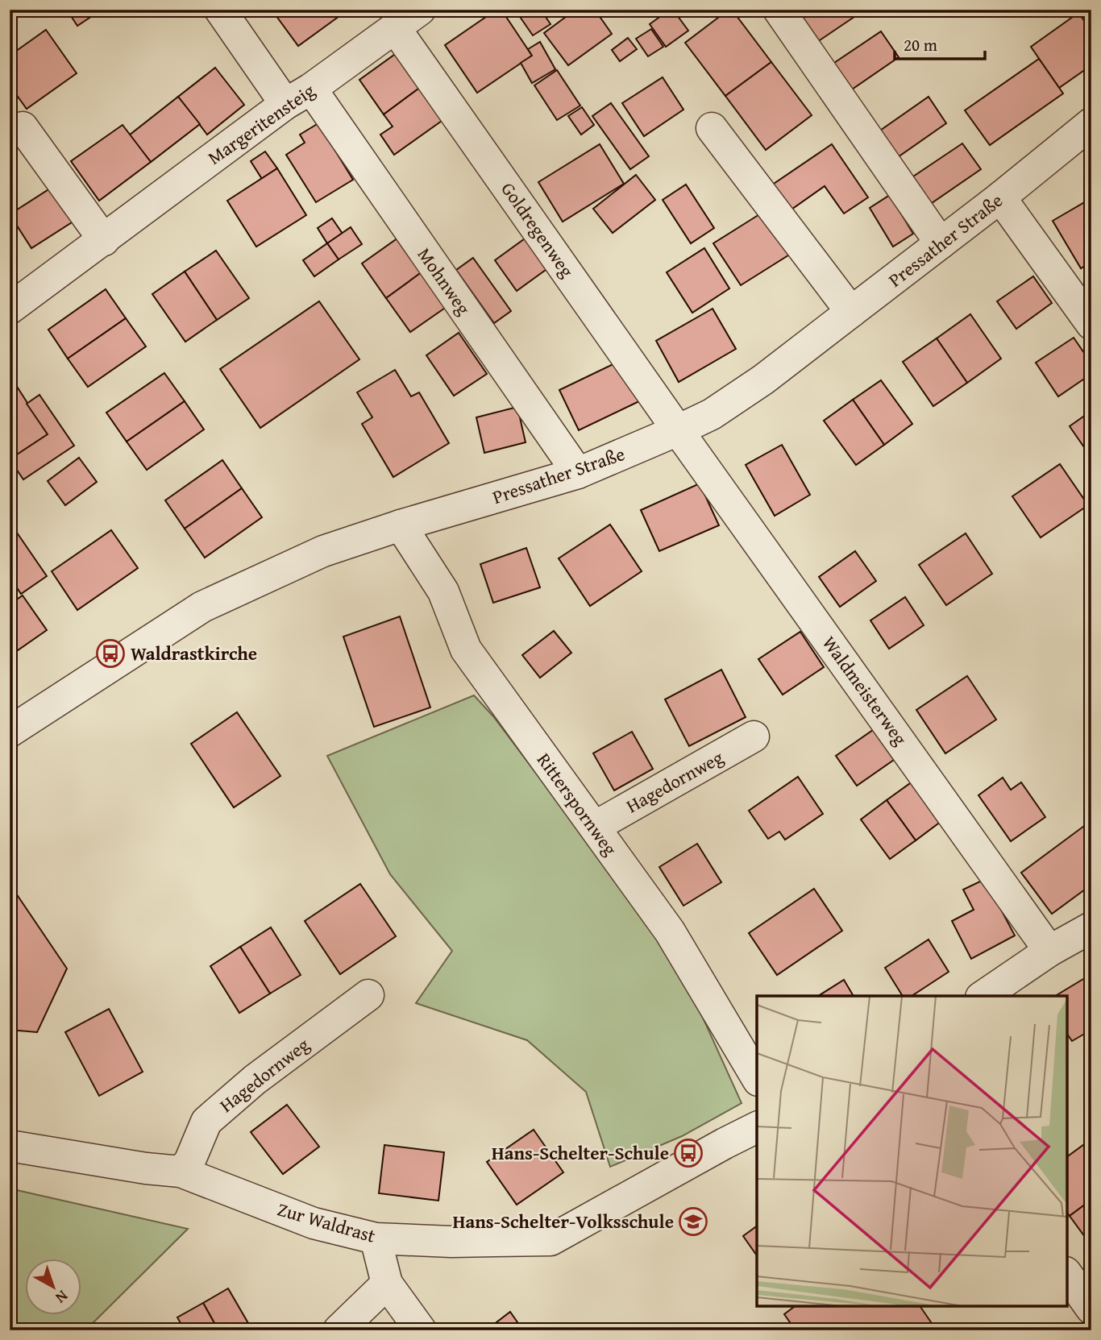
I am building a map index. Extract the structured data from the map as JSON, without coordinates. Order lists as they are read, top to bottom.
{
  "streets": {
    "street": [
      "Margeritensteig",
      "Goldregenweg",
      "Pressather Straße",
      "Mohnweg",
      "Waldmeisterweg",
      "Hagedornweg",
      "Ritterspornweg",
      "Zur Waldrast"
    ]
  },
  "crossings": [
    ["Margeritensteig", "Goldregenweg"],
    ["Margeritensteig", "Mohnweg"],
    ["Goldregenweg", "Pressather Straße"],
    ["Goldregenweg", "Waldmeisterweg"],
    ["Pressather Straße", "Mohnweg"],
    ["Pressather Straße", "Waldmeisterweg"],
    ["Pressather Straße", "Ritterspornweg"],
    ["Hagedornweg", "Ritterspornweg"],
    ["Hagedornweg", "Zur Waldrast"]
  ],
  "places": {
    "bus stop": ["Waldrastkirche", "Hans-Schelter-Schule"],
    "school or university": ["Hans-Schelter-Volksschule"]
  },
  "scale_bar": "20 m",
  "north": "bottom right"
}
